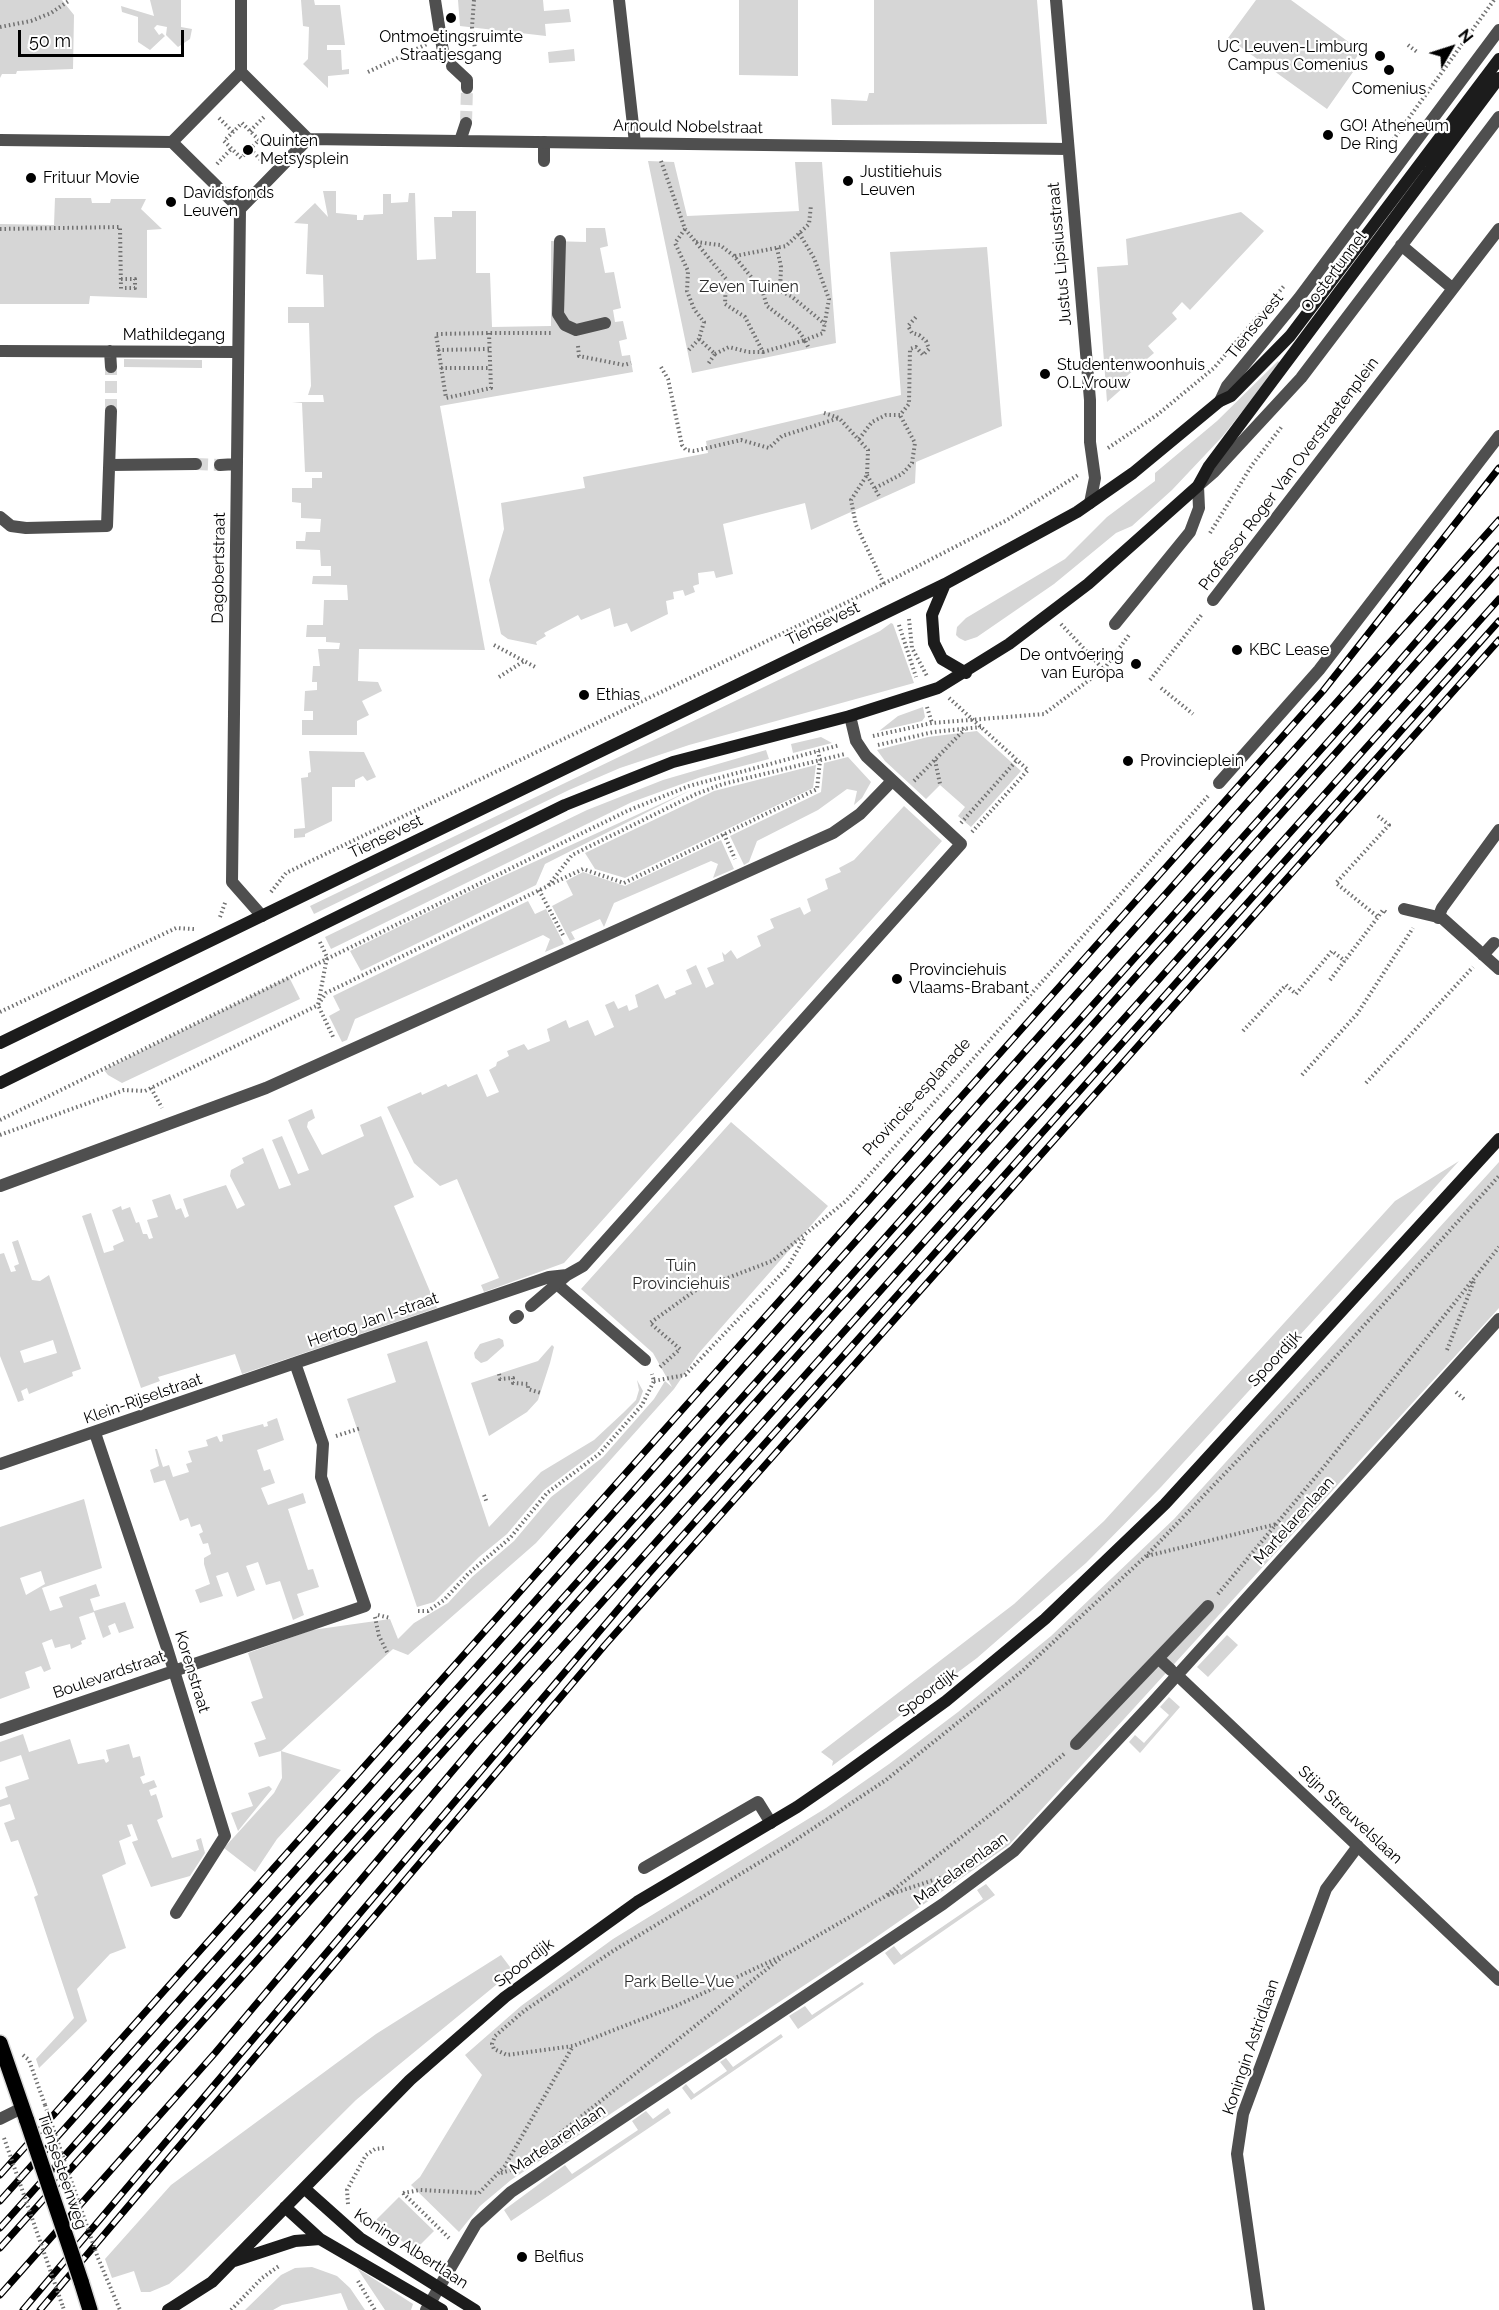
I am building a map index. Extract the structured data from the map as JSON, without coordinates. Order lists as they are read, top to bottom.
{
  "streets": {
    "main road": [
      "Oostertunnel",
      "Tiensevest",
      "Spoordijk",
      "Tiensesteenweg",
      "Koning Albertlaan"
    ],
    "street": [
      "Arnould Nobelstraat",
      "Justus Lipsiusstraat",
      "Mathildegang",
      "Professor Roger Van Overstraetenplein",
      "Dagobertstraat",
      "Hertog Jan I-straat",
      "Klein-Rijselstraat",
      "Martelarenlaan",
      "Korenstraat",
      "Boulevardstraat",
      "Stijn Streuvelslaan",
      "Koningin Astridlaan"
    ],
    "path": ["Provincie-esplanade"]
  },
  "crossings": [
    ["Arnould Nobelstraat", "Justus Lipsiusstraat"],
    ["Justus Lipsiusstraat", "Tiensevest"],
    ["Oostertunnel", "Tiensevest"],
    ["Tiensevest", "Dagobertstraat"],
    ["Mathildegang", "Dagobertstraat"],
    ["Hertog Jan I-straat", "Klein-Rijselstraat"],
    ["Hertog Jan I-straat", "Boulevardstraat"],
    ["Spoordijk", "Koning Albertlaan"],
    ["Klein-Rijselstraat", "Korenstraat"],
    ["Martelarenlaan", "Stijn Streuvelslaan"],
    ["Martelarenlaan", "Koning Albertlaan"],
    ["Korenstraat", "Boulevardstraat"],
    ["Stijn Streuvelslaan", "Koningin Astridlaan"]
  ],
  "parks": ["Zeven Tuinen", "Tuin Provinciehuis", "Park Belle-Vue"],
  "places": [
    "Ontmoetingsruimte Straatjesgang",
    "UC Leuven-Limburg Campus Comenius",
    "Comenius",
    "GO! Atheneum De Ring",
    "Quinten Metsysplein",
    "Frituur Movie",
    "Justitiehuis Leuven",
    "Davidsfonds Leuven",
    "Studentenwoonhuis O.L.Vrouw",
    "KBC Lease",
    "De ontvoering van Europa",
    "Ethias",
    "Provincieplein",
    "Provinciehuis Vlaams-Brabant",
    "Belfius"
  ],
  "scale_bar": "50 m",
  "north": "top right"
}
